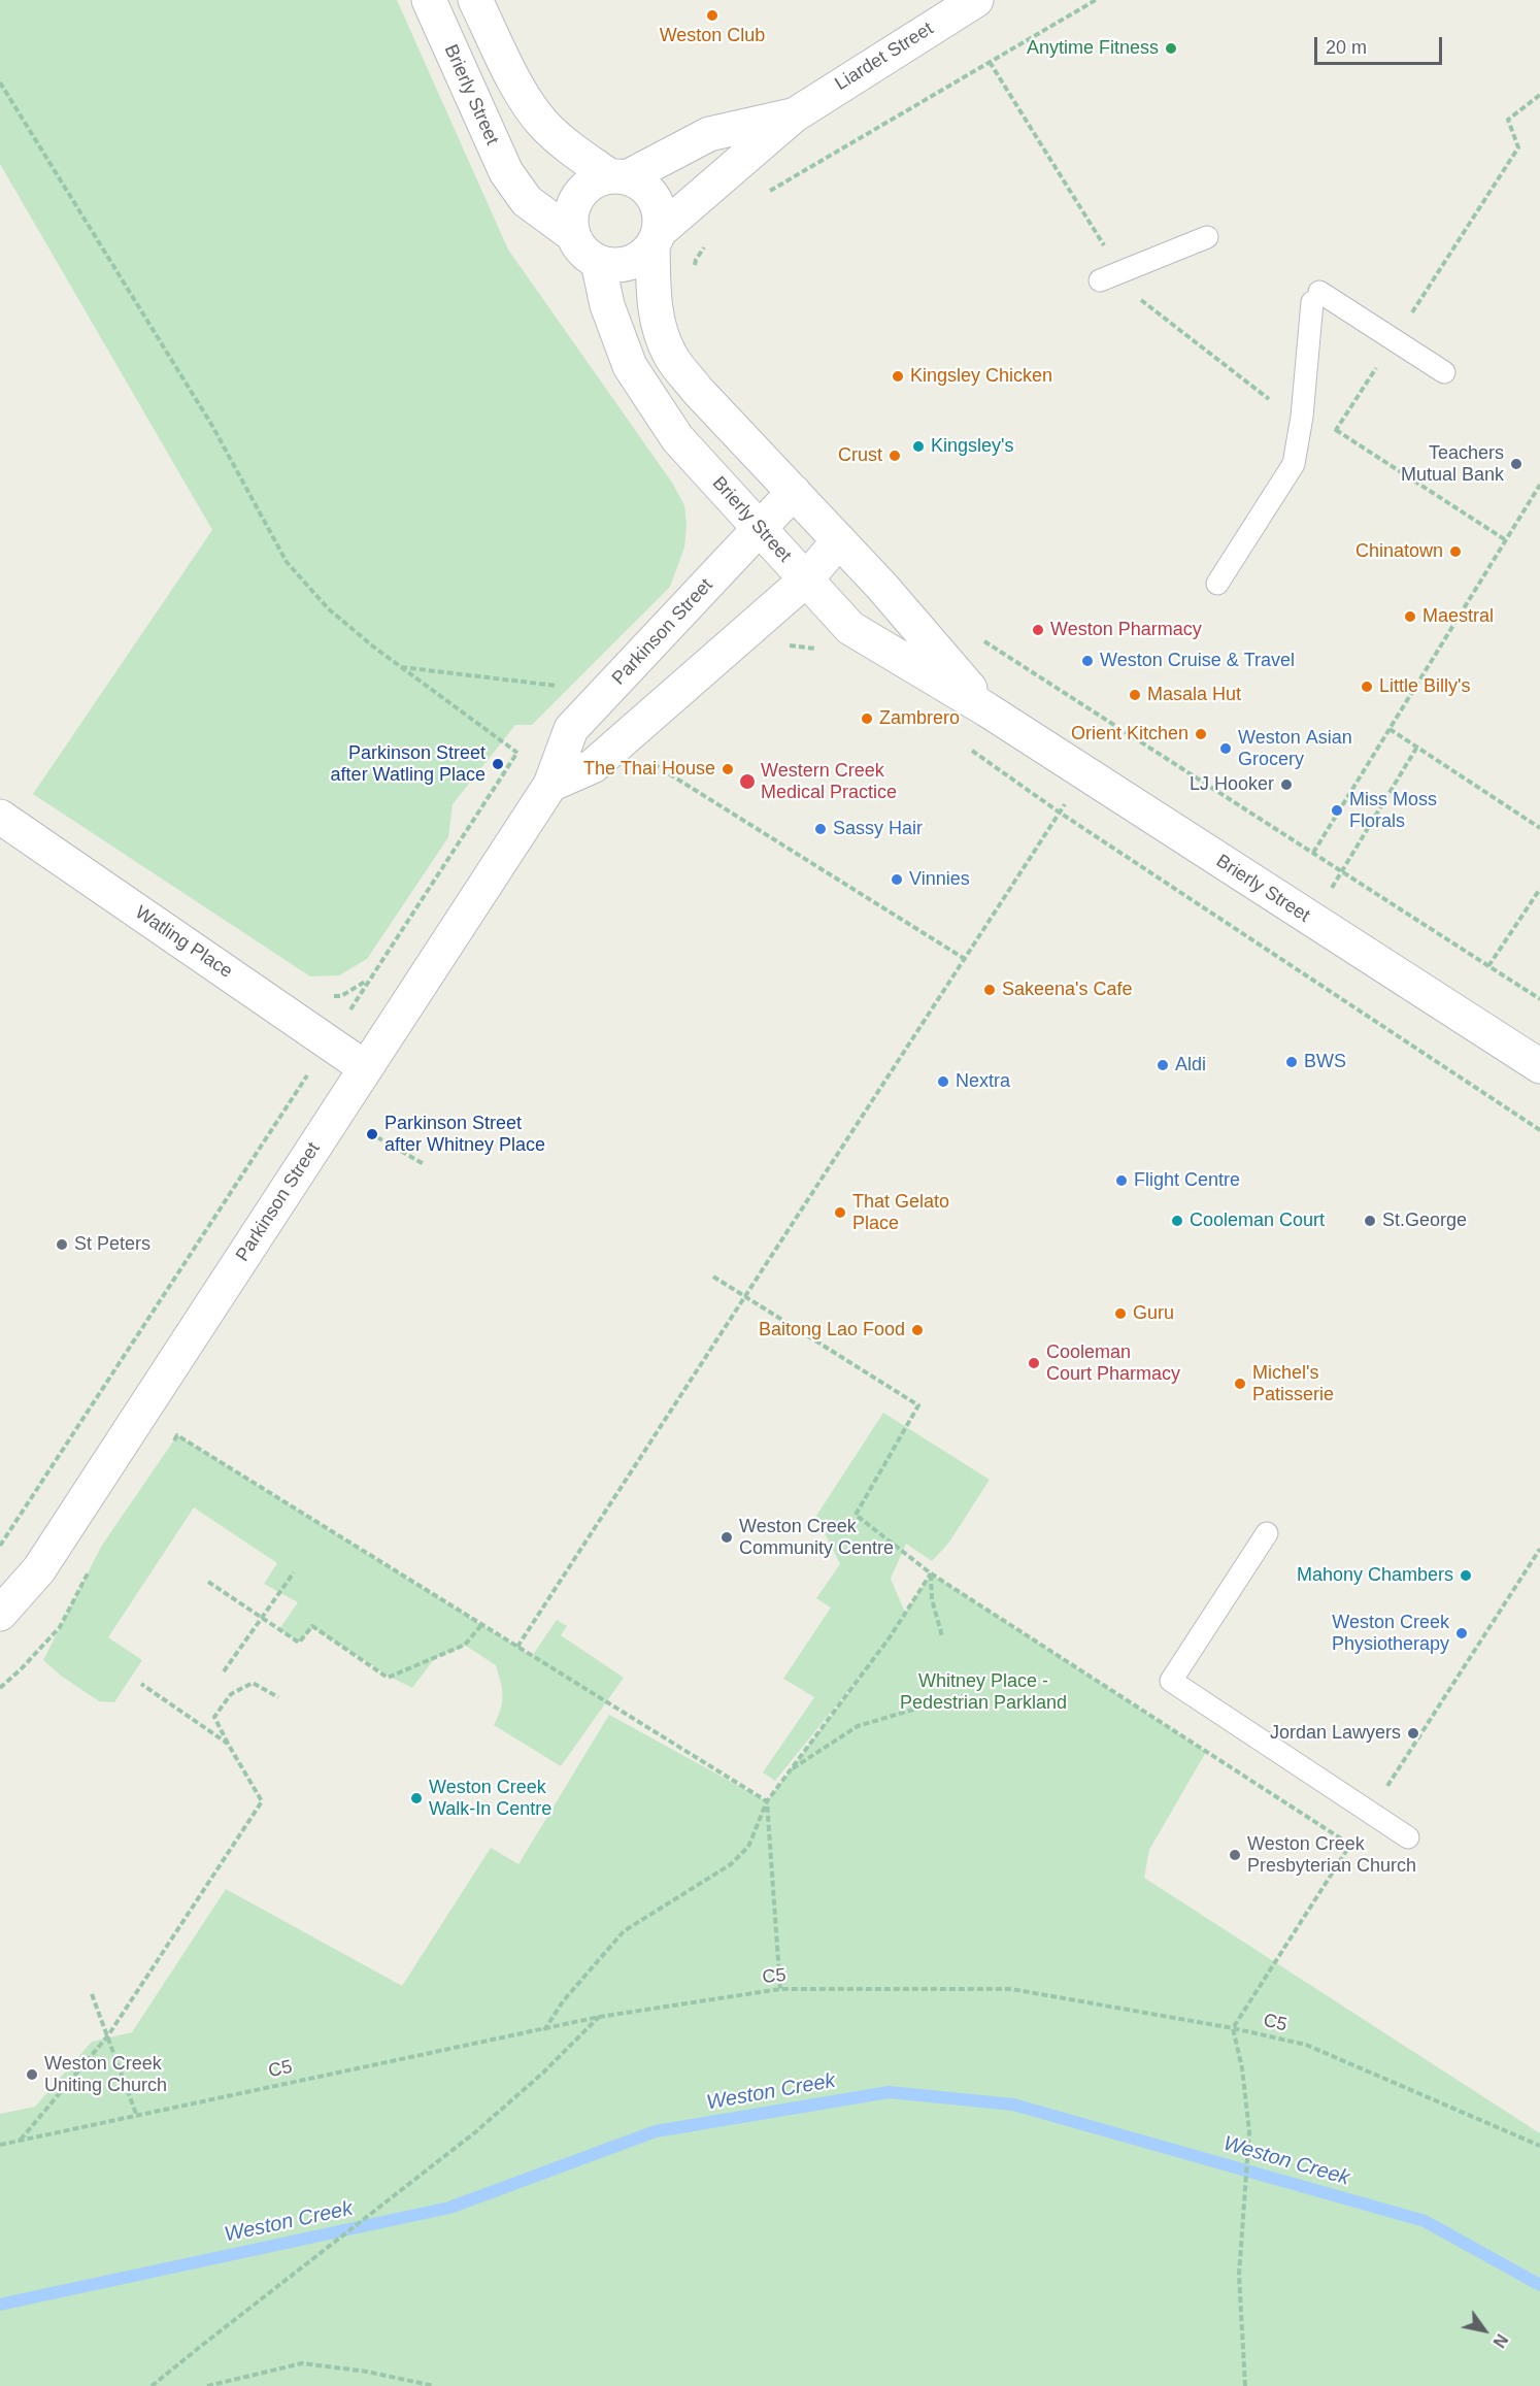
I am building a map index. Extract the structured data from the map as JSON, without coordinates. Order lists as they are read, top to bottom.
{
  "streets": {
    "street": [
      "Liardet Street",
      "Brierly Street",
      "Parkinson Street",
      "Watling Place"
    ],
    "path": ["C5"]
  },
  "crossings": [
    ["Liardet Street", "Brierly Street"],
    ["Brierly Street", "Parkinson Street"],
    ["Parkinson Street", "Watling Place"]
  ],
  "water": ["Weston Creek"],
  "parks": ["Whitney Place - Pedestrian Parkland"],
  "places": [
    "Weston Club",
    "Anytime Fitness",
    "Kingsley Chicken",
    "Kingsley's",
    "Crust",
    "Teachers Mutual Bank",
    "Chinatown",
    "Maestral",
    "Weston Pharmacy",
    "Weston Cruise & Travel",
    "Little Billy's",
    "Masala Hut",
    "Zambrero",
    "Orient Kitchen",
    "Weston Asian Grocery",
    "Parkinson Street after Watling Place",
    "The Thai House",
    "Western Creek Medical Practice",
    "LJ Hooker",
    "Miss Moss Florals",
    "Sassy Hair",
    "Vinnies",
    "Sakeena's Cafe",
    "BWS",
    "Aldi",
    "Nextra",
    "Parkinson Street after Whitney Place",
    "Flight Centre",
    "That Gelato Place",
    "Cooleman Court",
    "St.George",
    "St Peters",
    "Guru",
    "Baitong Lao Food",
    "Cooleman Court Pharmacy",
    "Michel's Patisserie",
    "Weston Creek Community Centre",
    "Mahony Chambers",
    "Weston Creek Physiotherapy",
    "Jordan Lawyers",
    "Weston Creek Walk-In Centre",
    "Weston Creek Presbyterian Church",
    "Weston Creek Uniting Church"
  ],
  "scale_bar": "20 m",
  "north": "bottom right"
}
